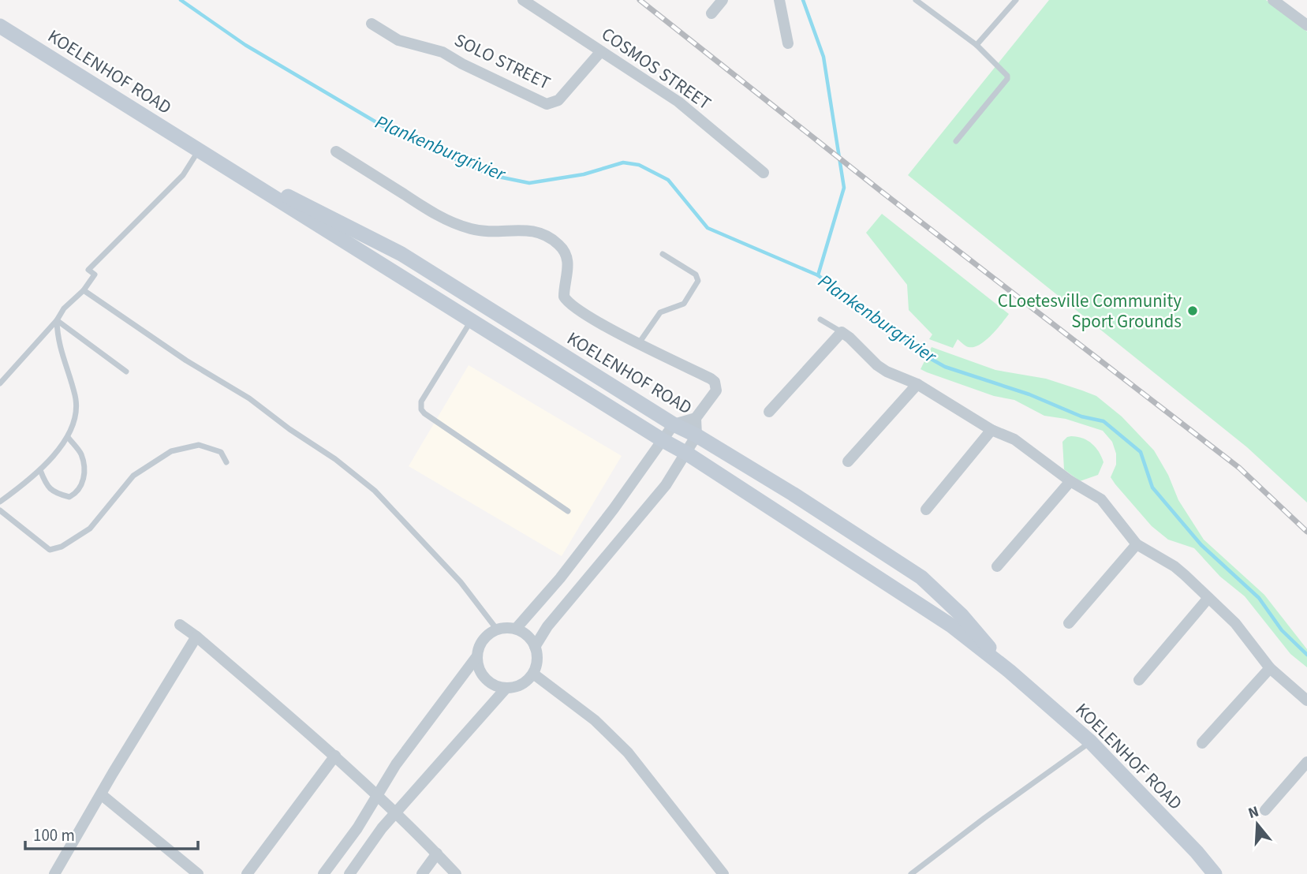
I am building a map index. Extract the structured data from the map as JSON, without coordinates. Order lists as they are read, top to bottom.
{
  "streets": {
    "main road": ["KOELENHOF ROAD"],
    "street": ["SOLO STREET", "COSMOS STREET"]
  },
  "crossings": [
    ["SOLO STREET", "COSMOS STREET"]
  ],
  "water": ["Plankenburgrivier"],
  "places": ["CLoetesville Community Sport Grounds"],
  "scale_bar": "100 m",
  "north": "top"
}
